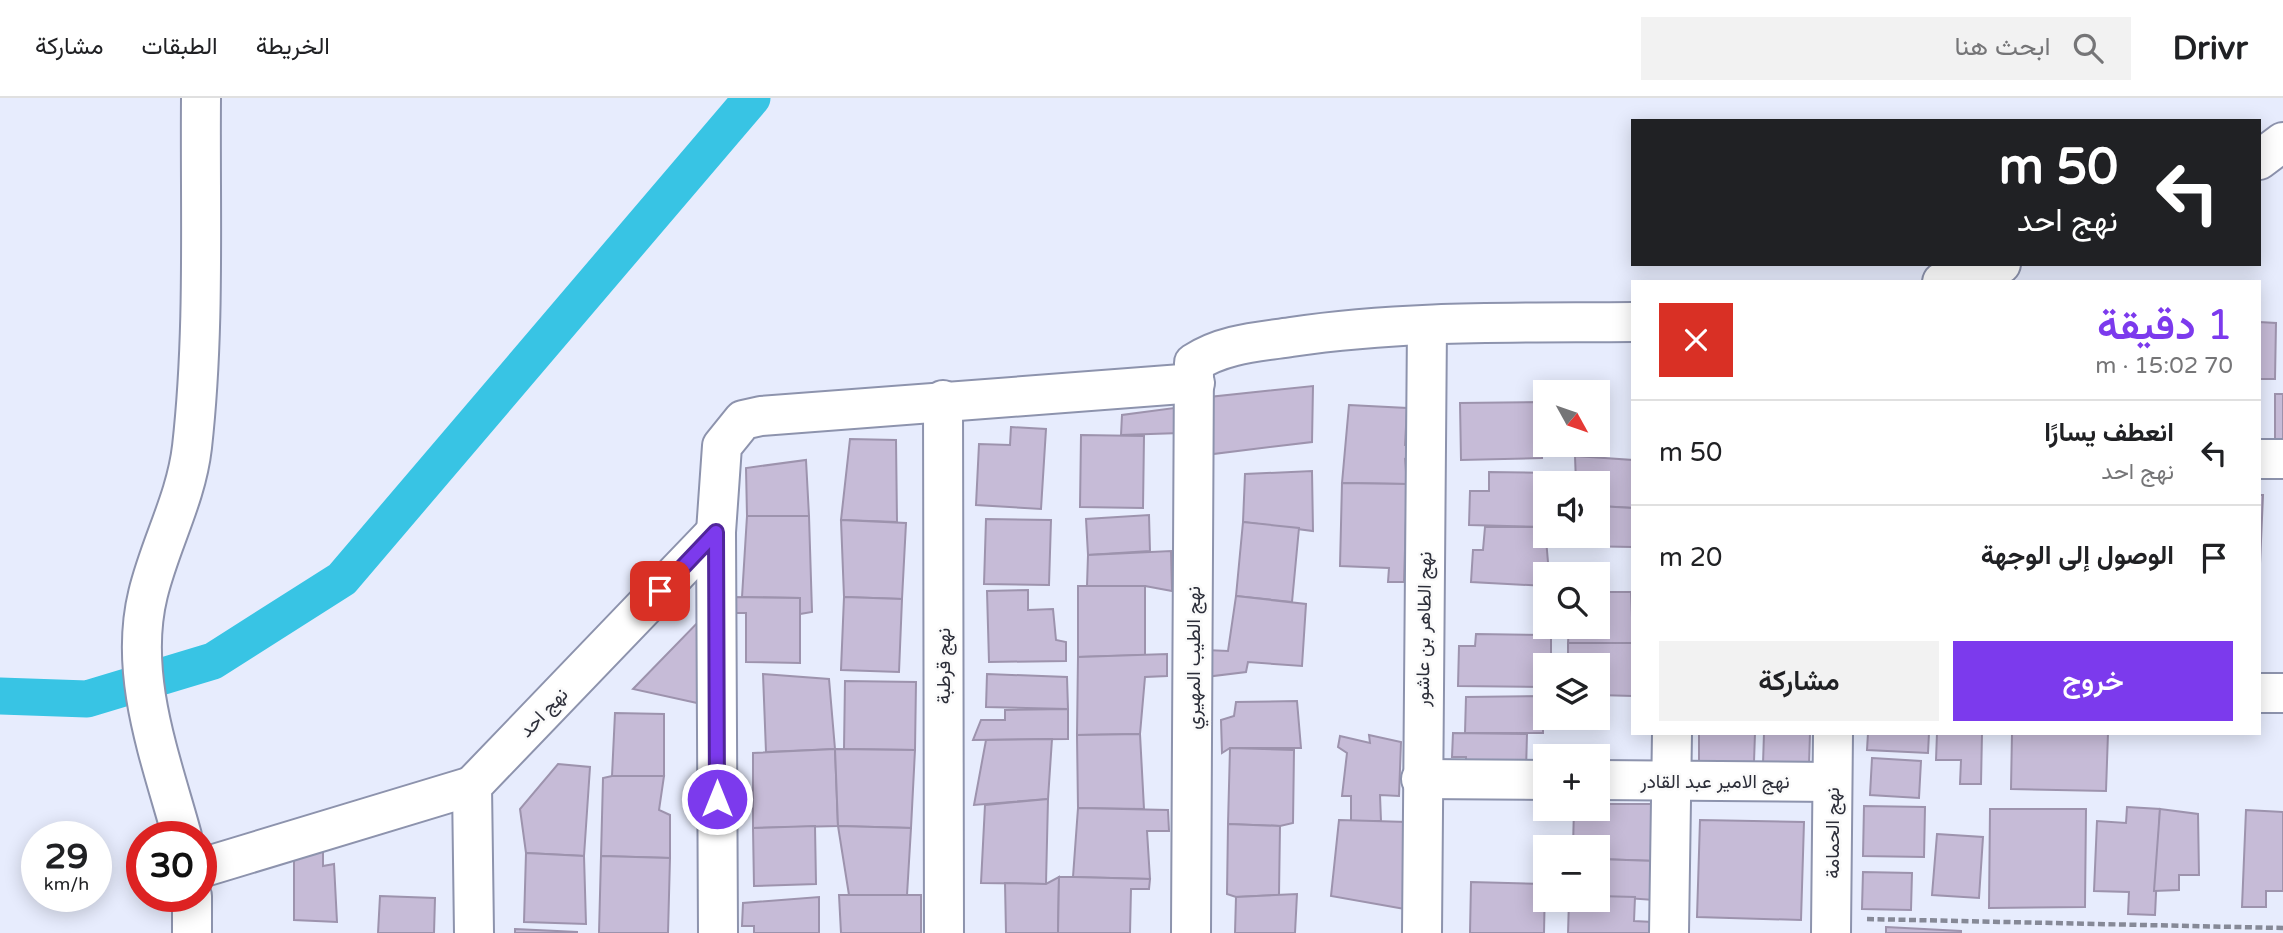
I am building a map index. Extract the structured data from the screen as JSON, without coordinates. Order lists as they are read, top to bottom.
{
  "streets": {
    "street": [
      "نهج الطاهر بن عاشور",
      "نهج الطيب المهيري",
      "نهج قرطبة",
      "نهج احد",
      "نهج الامير عبد القادر",
      "نهج الحمامة"
    ]
  },
  "crossings": [
    ["نهج الامير عبد القادر", "نهج الحمامة"]
  ],
  "north": "bottom right",
  "page": {
    "header": "Drivr",
    "search": "ابحث هنا",
    "nav": ["الخريطة", "الطبقات", "مشاركة"],
    "turn": ["50 m", "نهج احد"],
    "heading": ["1 دقيقة", "70 m · 15:02"],
    "map_buttons": ["+", "−"],
    "list": [
      {
        "name": "انعطف يسارًا",
        "note": "نهج احد",
        "value": "50 m"
      },
      {
        "name": "الوصول إلى الوجهة",
        "value": "20 m"
      }
    ],
    "buttons": ["خروج", "مشاركة"],
    "speed": "29 km/h",
    "limit": "30"
  }
}
